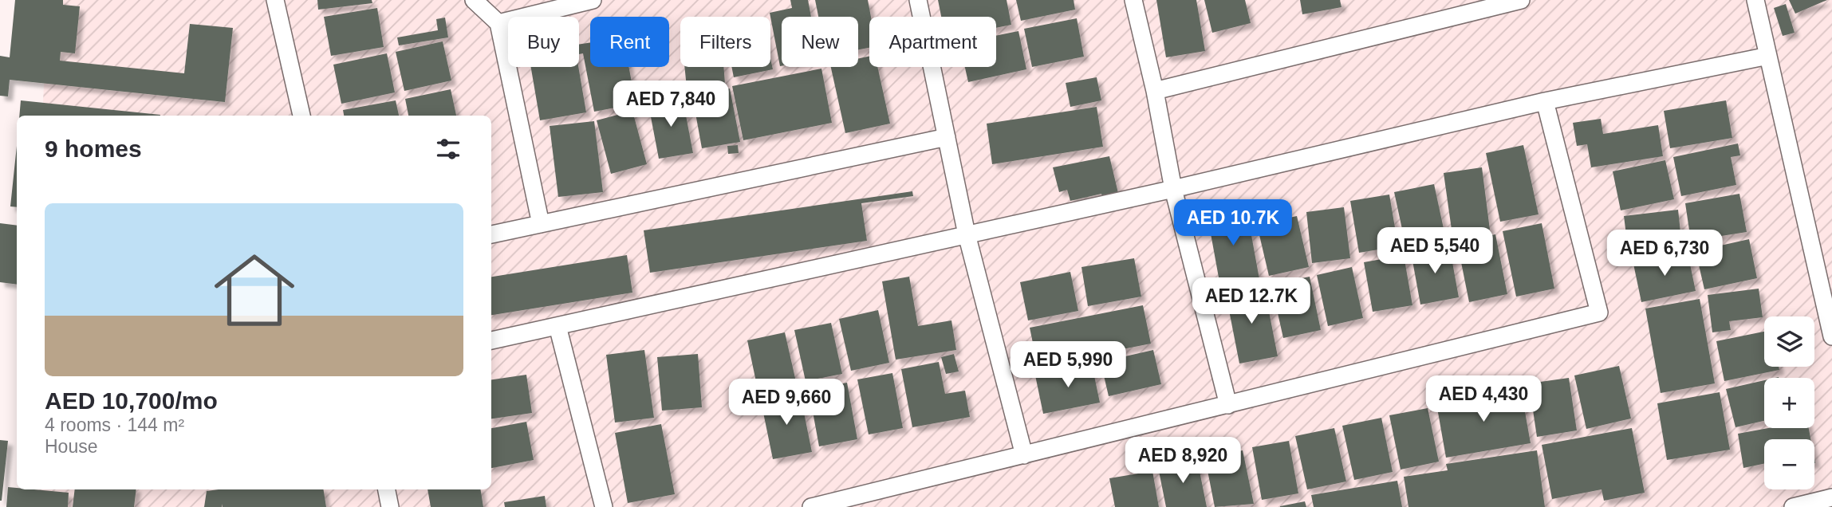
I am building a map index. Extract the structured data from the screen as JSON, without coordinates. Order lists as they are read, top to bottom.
{
  "page": {
    "chip": [
      "Buy",
      "Rent",
      "Filters",
      "New",
      "Apartment"
    ],
    "price": [
      "AED 7,840",
      "AED 10.7K",
      "AED 5,540",
      "AED 6,730",
      "AED 12.7K",
      "AED 5,990",
      "AED 4,430",
      "AED 9,660",
      "AED 8,920"
    ],
    "heading": "9 homes",
    "list": [
      {
        "name": "AED 10,700/mo",
        "note": "4 rooms · 144 m² · House"
      }
    ],
    "map_buttons": ["+", "−"]
  }
}
